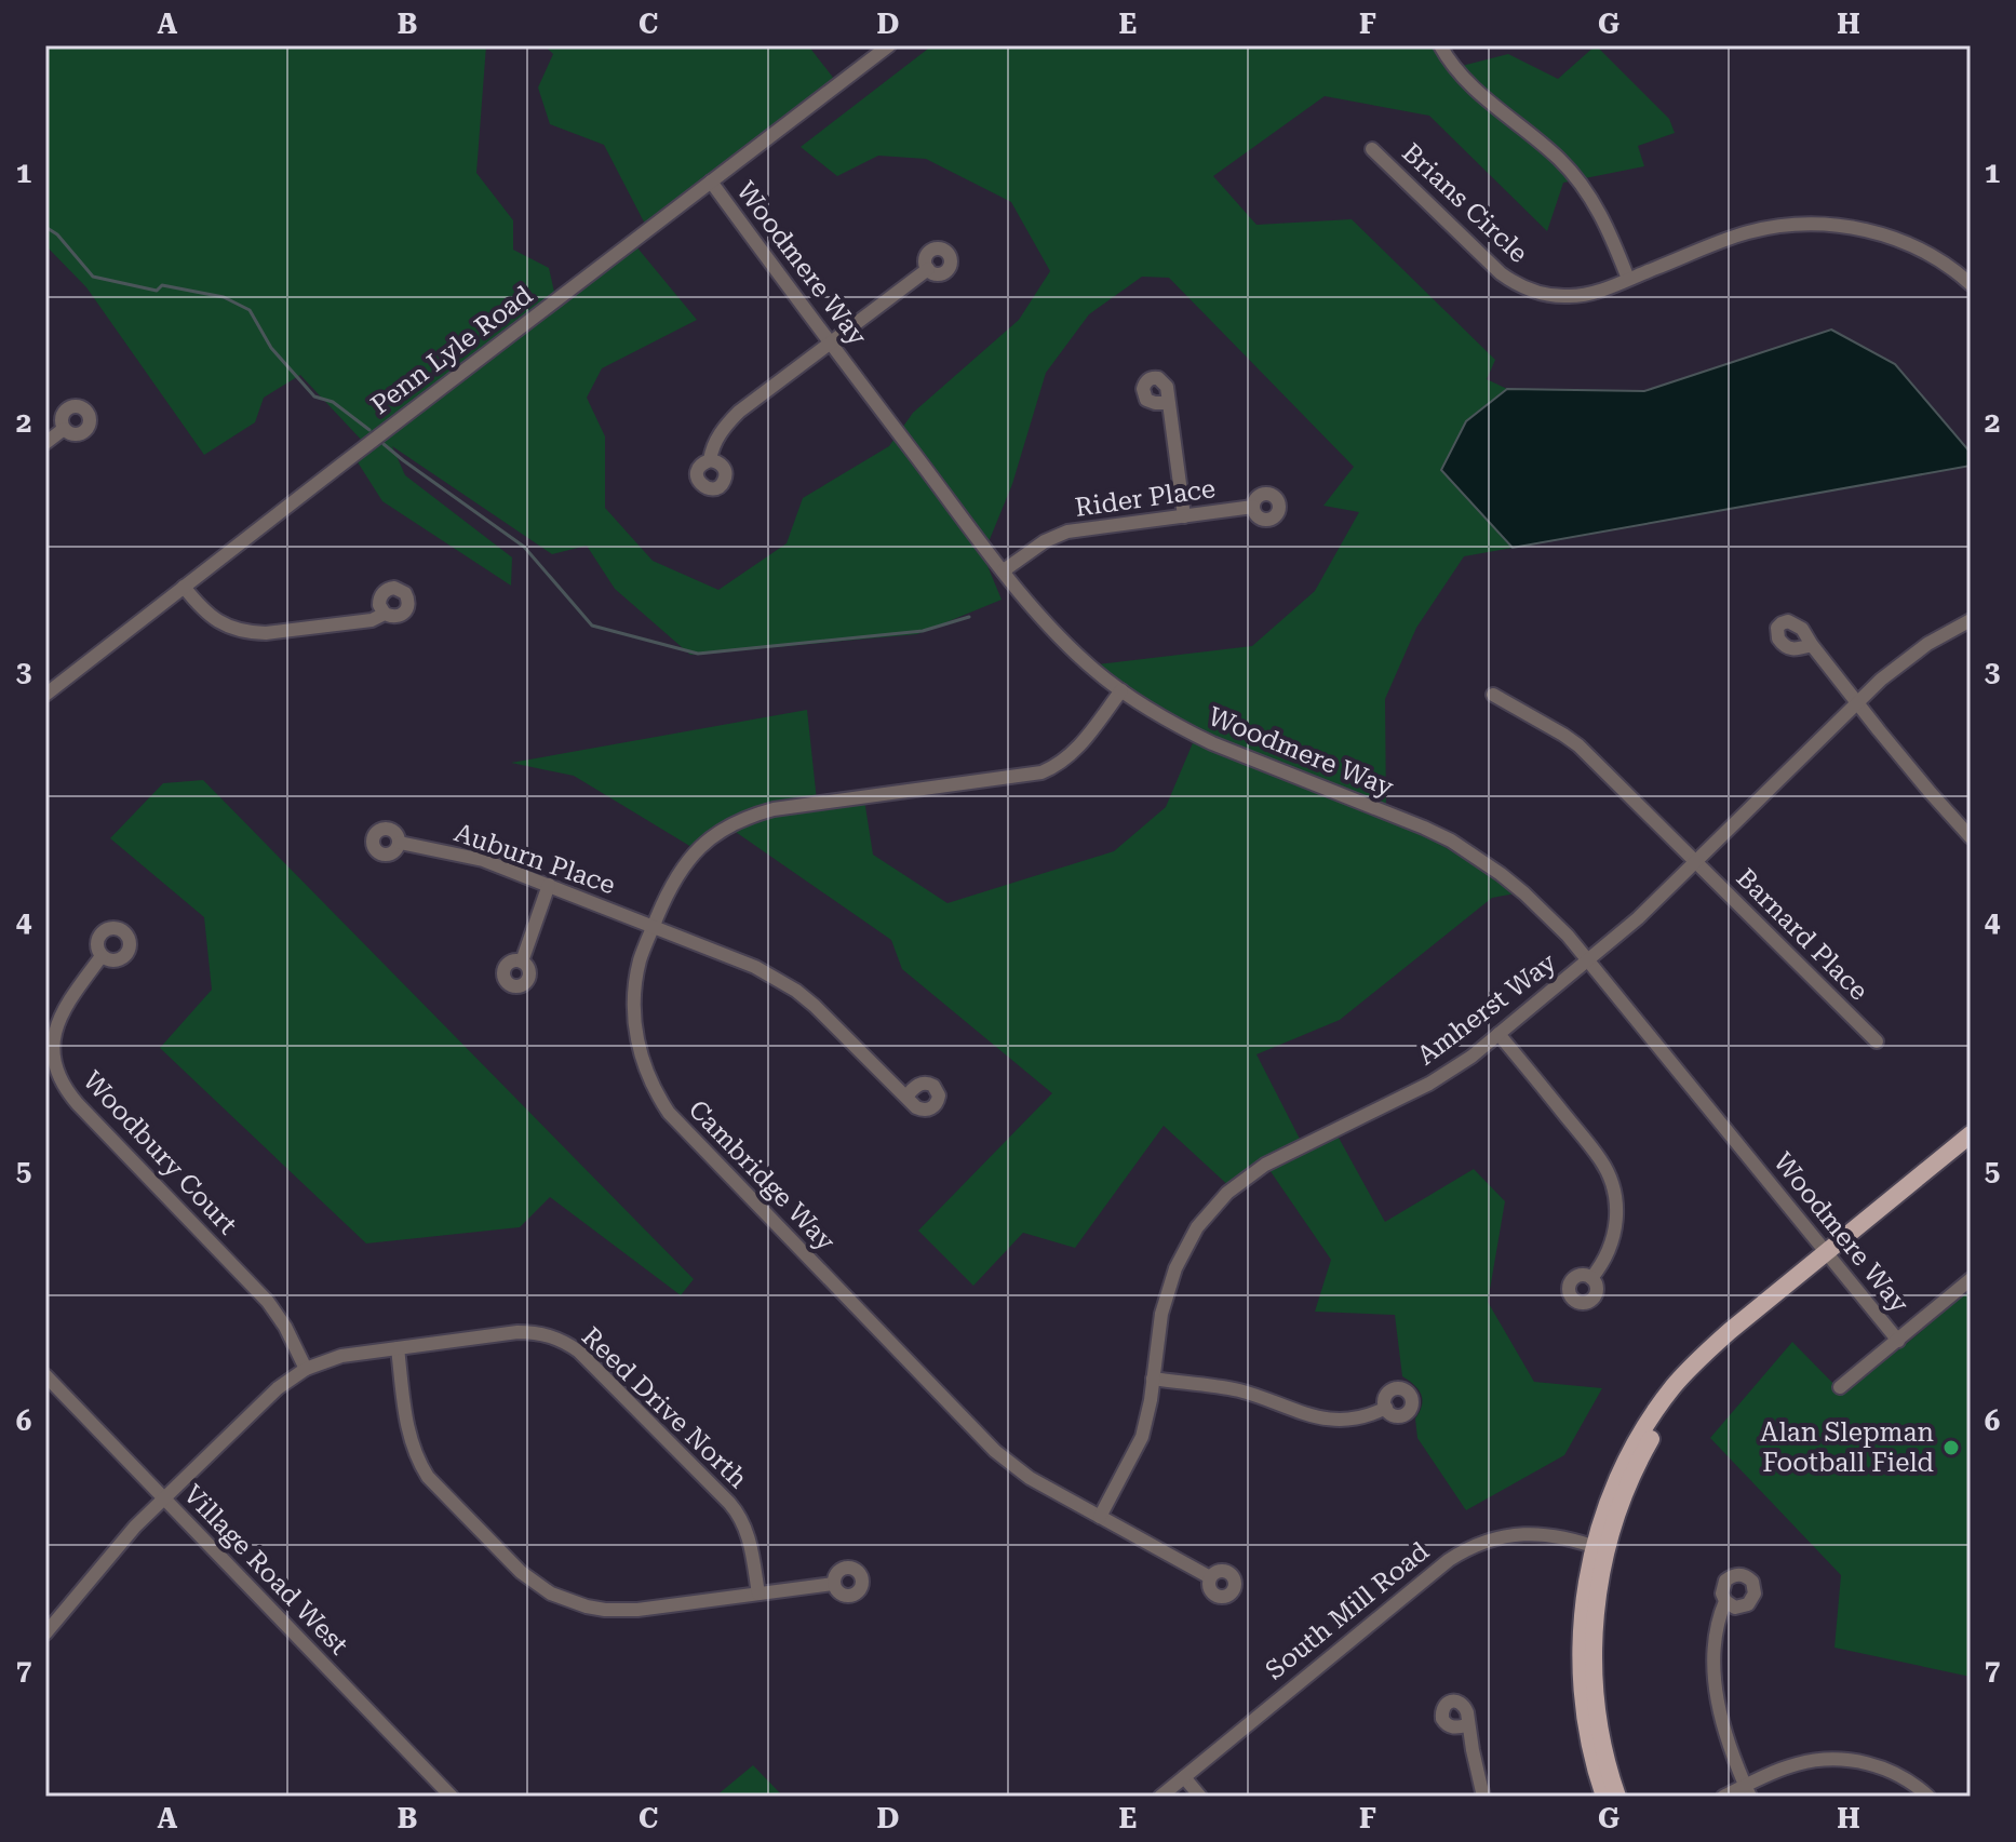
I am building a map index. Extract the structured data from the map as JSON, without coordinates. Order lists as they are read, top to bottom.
{
  "streets": {
    "street": [
      "Brians Circle",
      "Woodmere Way",
      "Penn Lyle Road",
      "Rider Place",
      "Auburn Place",
      "Barnard Place",
      "Amherst Way",
      "Woodbury Court",
      "Cambridge Way",
      "Reed Drive North",
      "Village Road West",
      "South Mill Road"
    ]
  },
  "crossings": [
    ["Woodmere Way", "Penn Lyle Road"],
    ["Woodmere Way", "Rider Place"],
    ["Woodmere Way", "Amherst Way"],
    ["Woodmere Way", "Cambridge Way"],
    ["Auburn Place", "Cambridge Way"],
    ["Barnard Place", "Amherst Way"],
    ["Amherst Way", "Cambridge Way"],
    ["Woodbury Court", "Reed Drive North"],
    ["Reed Drive North", "Village Road West"]
  ],
  "places": ["Alan Slepman Football Field"],
  "grid": {
    "columns": [
      "A",
      "B",
      "C",
      "D",
      "E",
      "F",
      "G",
      "H"
    ],
    "rows": [
      "1",
      "2",
      "3",
      "4",
      "5",
      "6",
      "7"
    ]
  }
}
